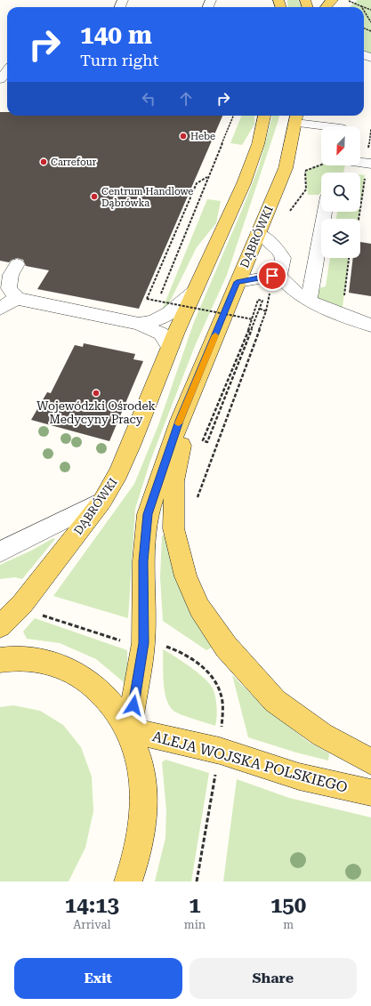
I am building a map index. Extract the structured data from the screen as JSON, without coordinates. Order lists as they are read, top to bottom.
{
  "streets": {
    "main road": ["DĄBRÓWKI", "ALEJA WOJSKA POLSKIEGO"]
  },
  "crossings": [
    ["DĄBRÓWKI", "ALEJA WOJSKA POLSKIEGO"]
  ],
  "places": [
    "Hebe",
    "Carrefour",
    "Centrum Handlowe Dąbrówka",
    "Wojewódzki Ośrodek Medycyny Pracy"
  ],
  "north": "bottom left",
  "page": {
    "turn": ["140 m", "Turn right"],
    "eta": [
      "14:13",
      "Arrival",
      "1",
      "min",
      "150",
      "m"
    ],
    "buttons": ["Exit", "Share"]
  }
}
